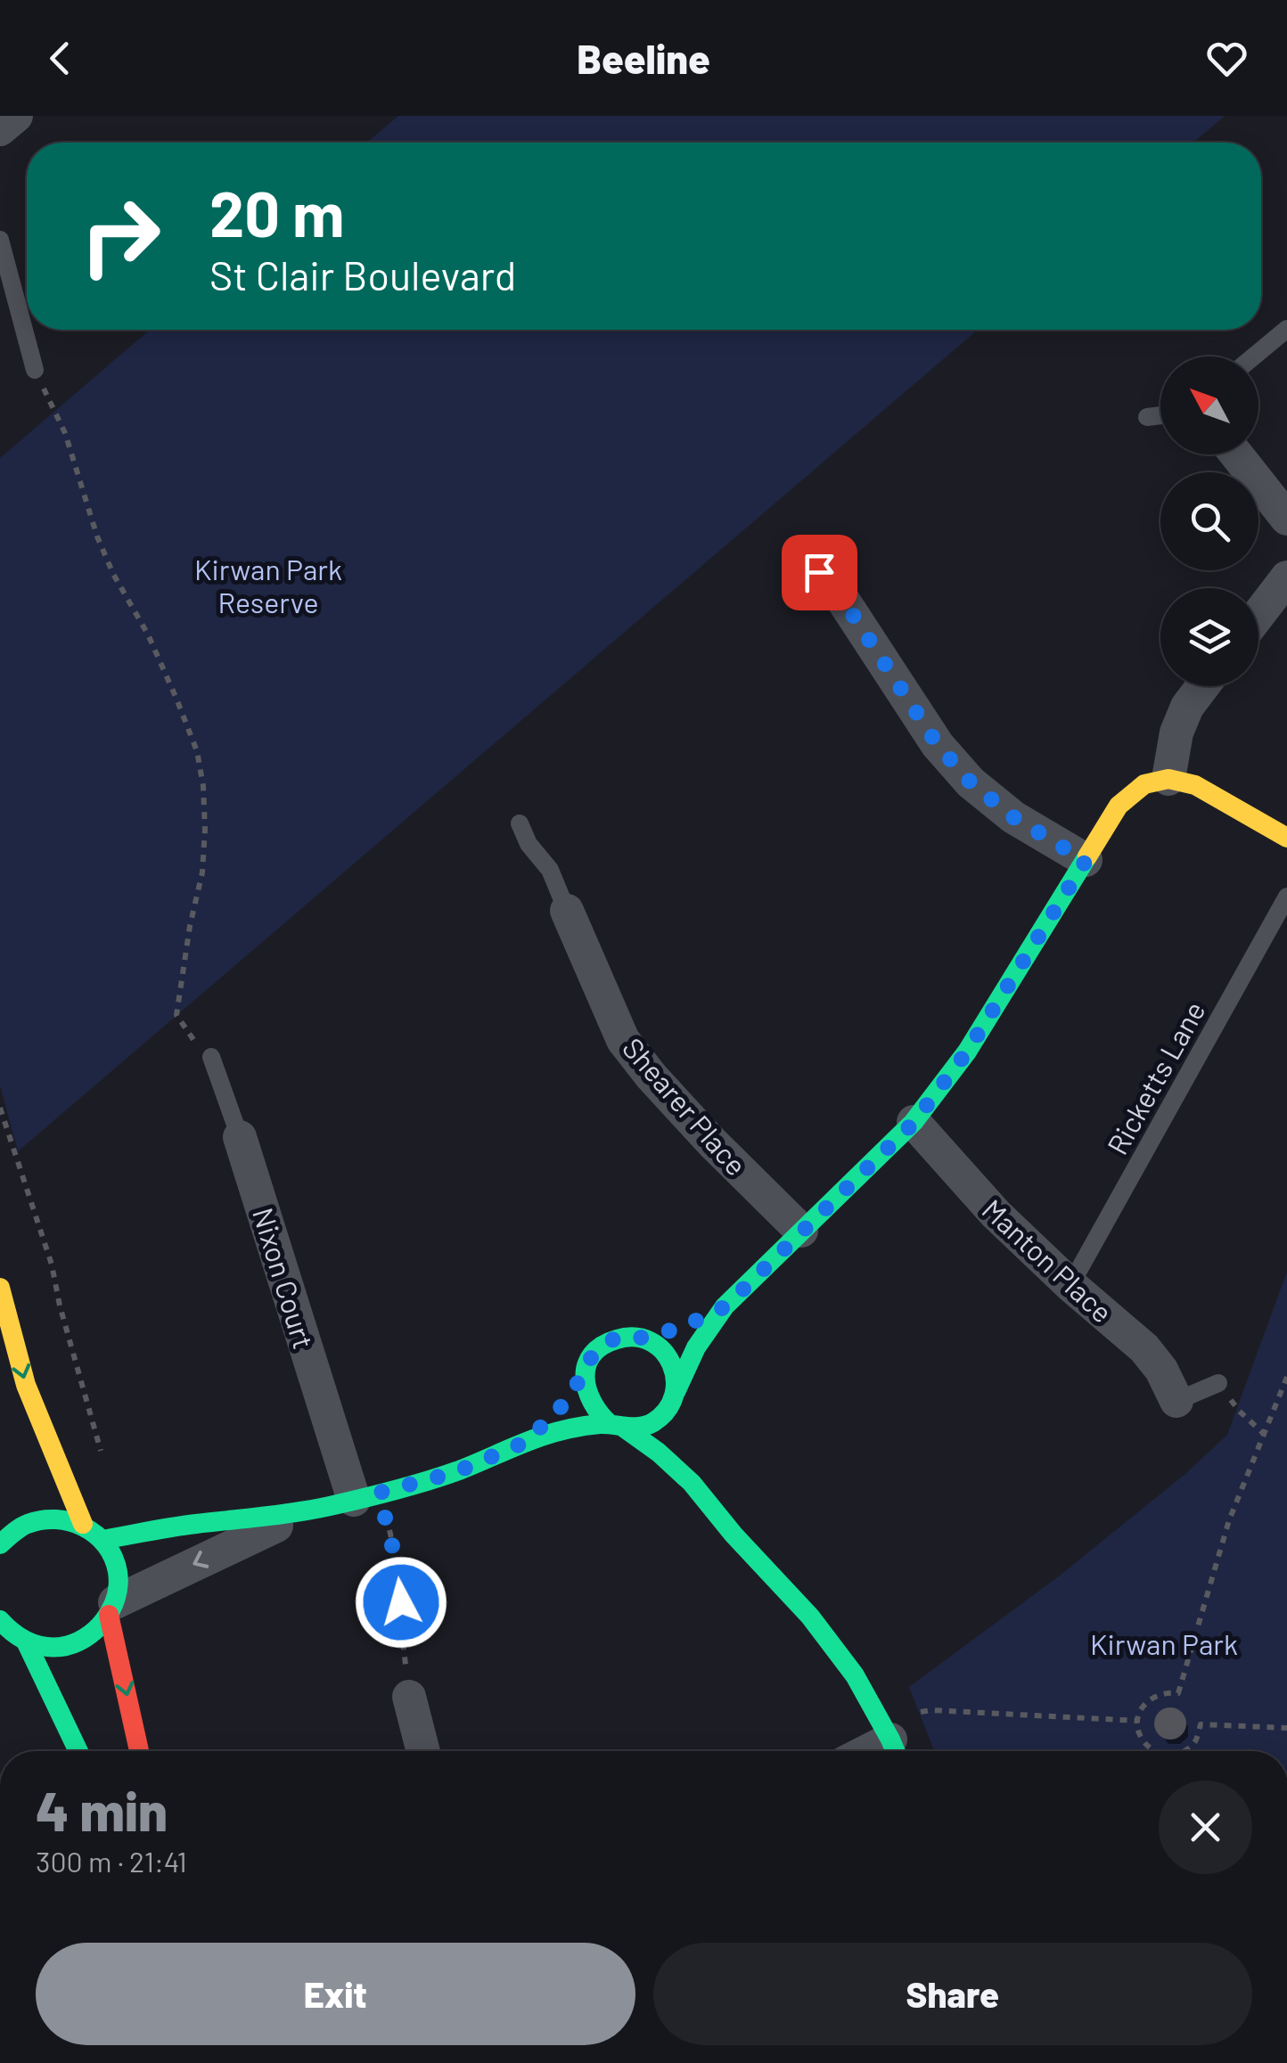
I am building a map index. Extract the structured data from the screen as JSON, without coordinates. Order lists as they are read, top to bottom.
{
  "streets": {
    "street": ["Shearer Place", "Manton Place", "Nixon Court"],
    "lane": ["Ricketts Lane"]
  },
  "crossings": [
    ["Ricketts Lane", "Manton Place"]
  ],
  "parks": ["Kirwan Park Reserve", "Kirwan Park"],
  "north": "top left",
  "page": {
    "header": "Beeline",
    "turn": ["20 m", "St Clair Boulevard"],
    "heading": ["4 min", "300 m · 21:41"],
    "buttons": ["Exit", "Share"]
  }
}
